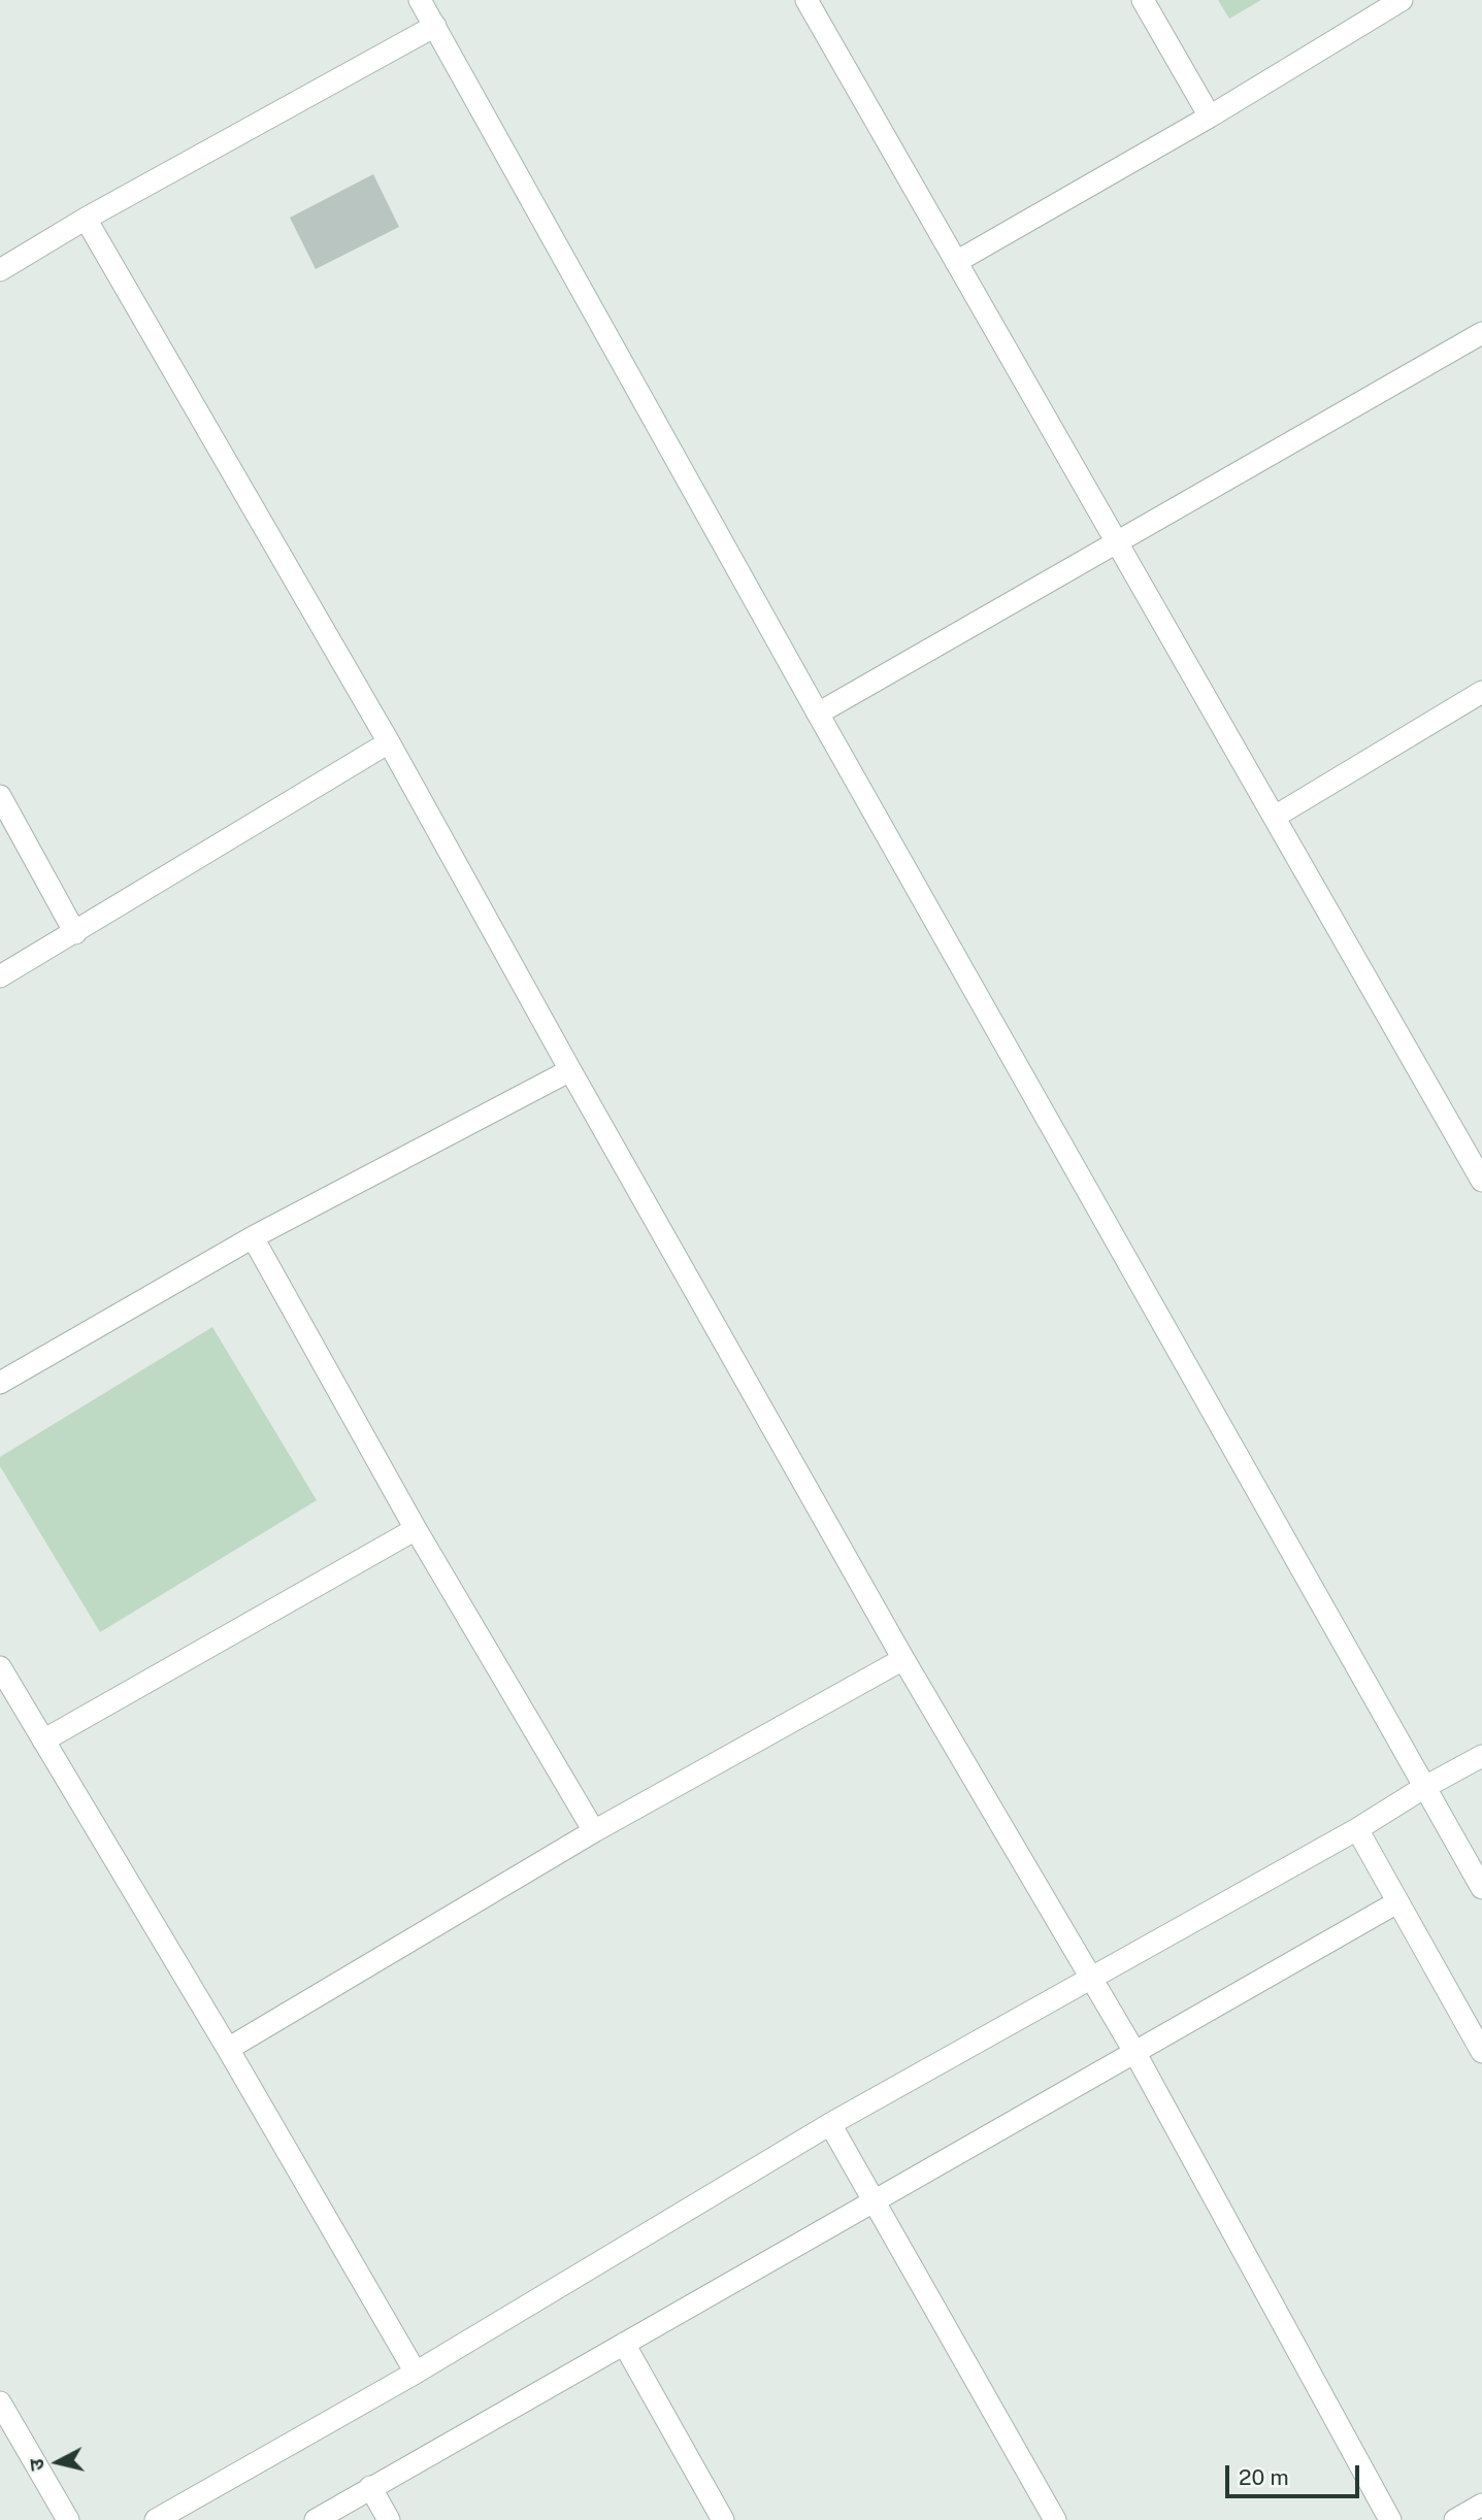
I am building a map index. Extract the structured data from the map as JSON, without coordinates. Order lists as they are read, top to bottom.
{
  "scale_bar": "20 m",
  "north": "left"
}
